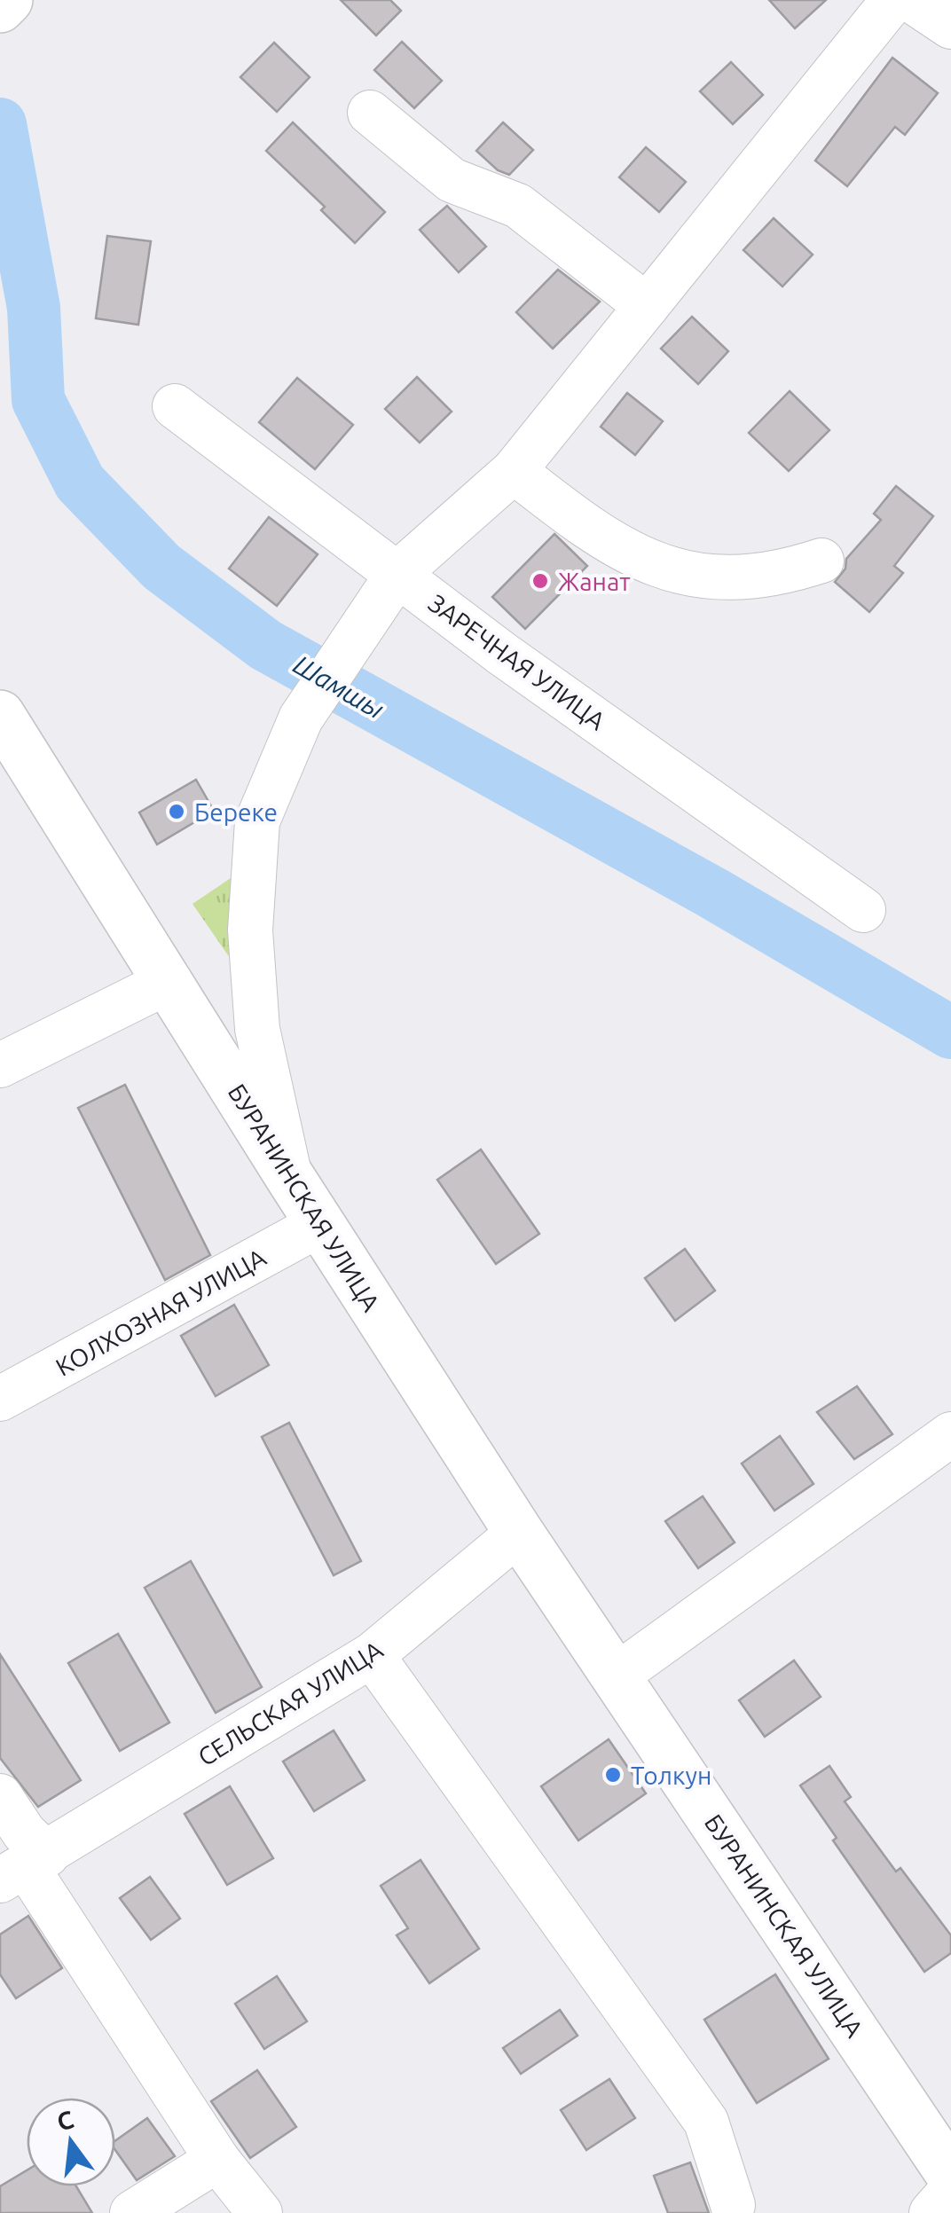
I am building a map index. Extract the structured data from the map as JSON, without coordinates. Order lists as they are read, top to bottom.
{
  "streets": {
    "main road": ["БУРАНИНСКАЯ УЛИЦА"],
    "street": ["ЗАРЕЧНАЯ УЛИЦА", "КОЛХОЗНАЯ УЛИЦА", "СЕЛЬСКАЯ УЛИЦА"]
  },
  "crossings": [
    ["БУРАНИНСКАЯ УЛИЦА", "КОЛХОЗНАЯ УЛИЦА"],
    ["БУРАНИНСКАЯ УЛИЦА", "СЕЛЬСКАЯ УЛИЦА"]
  ],
  "water": ["Шамшы"],
  "places": ["Жанат", "Береке", "Толкун"],
  "north": "top"
}
